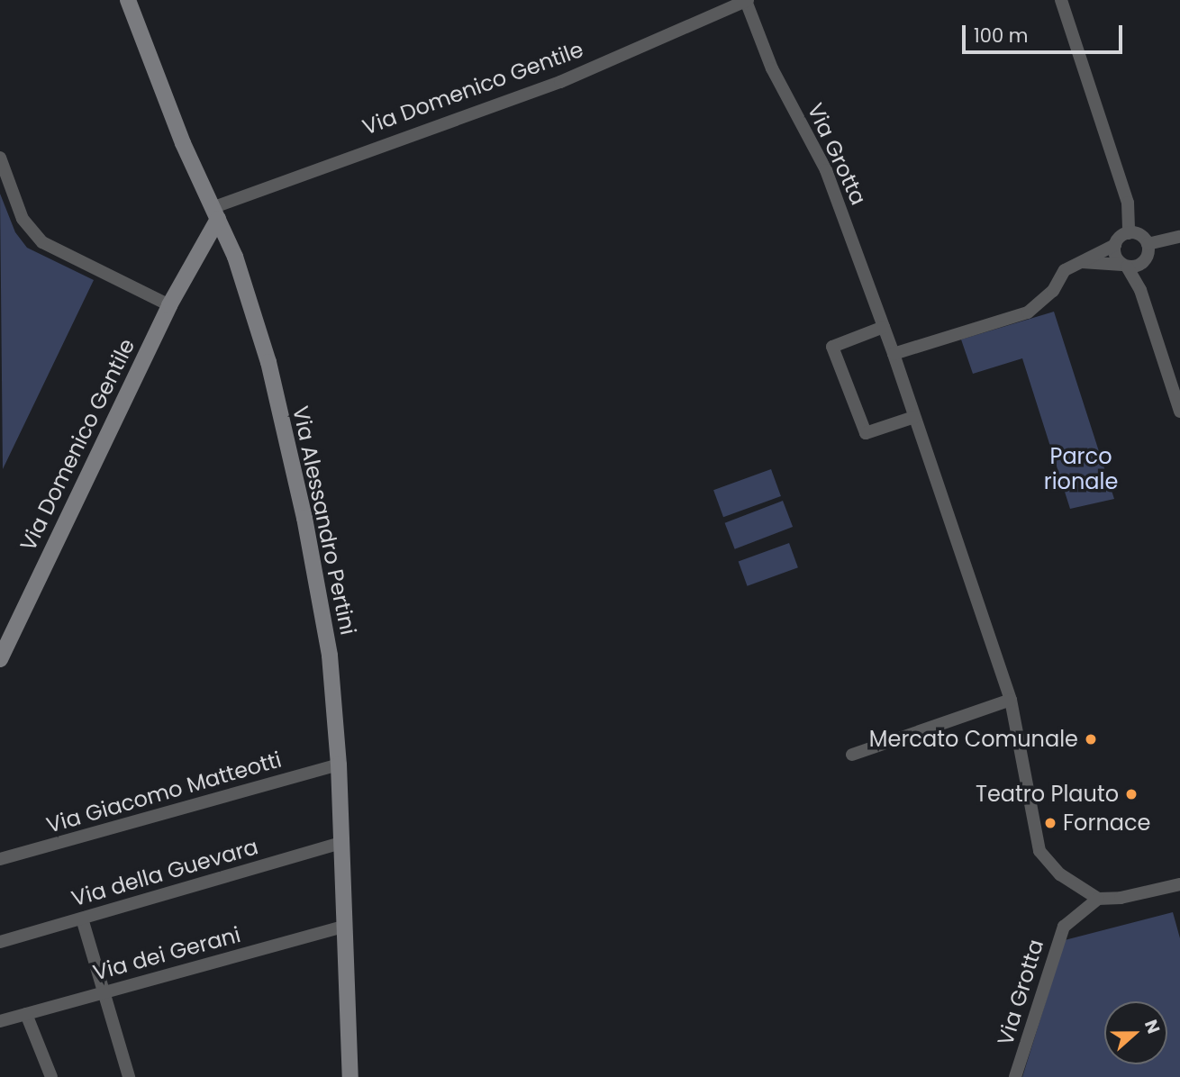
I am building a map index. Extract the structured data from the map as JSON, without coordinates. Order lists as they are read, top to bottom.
{
  "streets": {
    "street": [
      "Via Domenico Gentile",
      "Via Grotta",
      "Via Alessandro Pertini",
      "Via Giacomo Matteotti",
      "Via della Guevara",
      "Via dei Gerani"
    ]
  },
  "crossings": [
    ["Via Domenico Gentile", "Via Grotta"],
    ["Via Domenico Gentile", "Via Alessandro Pertini"],
    ["Via Alessandro Pertini", "Via Giacomo Matteotti"],
    ["Via Alessandro Pertini", "Via della Guevara"],
    ["Via Alessandro Pertini", "Via dei Gerani"]
  ],
  "parks": ["Parco rionale"],
  "places": ["Mercato Comunale", "Teatro Plauto", "Fornace"],
  "scale_bar": "100 m",
  "north": "right"
}
